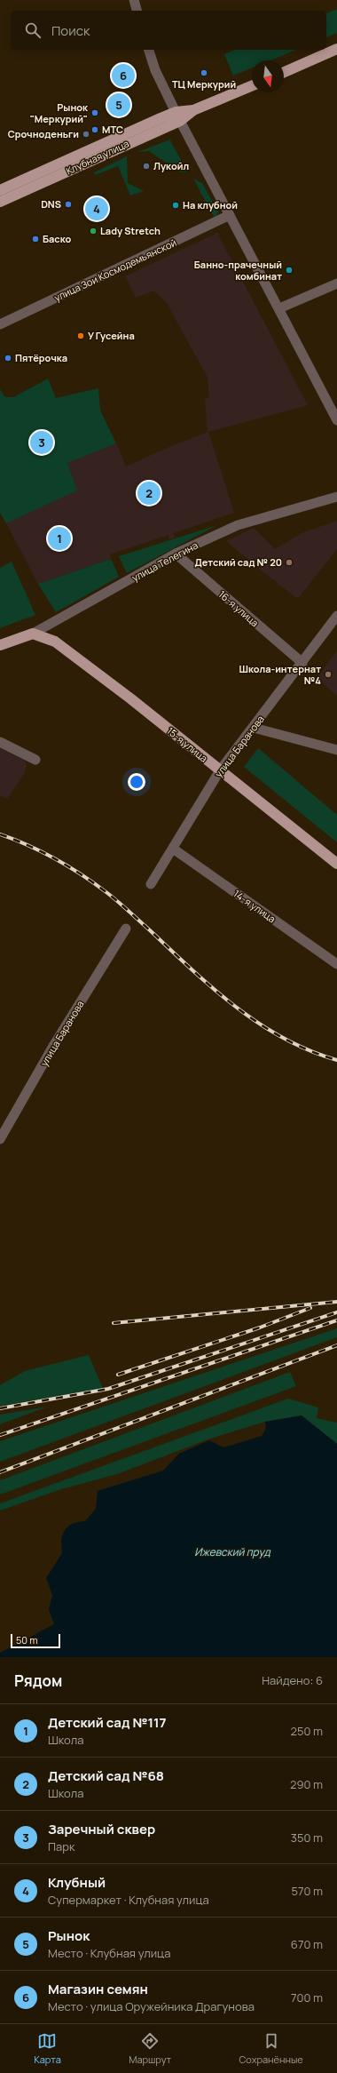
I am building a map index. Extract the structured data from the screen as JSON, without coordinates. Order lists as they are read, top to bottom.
{
  "streets": {
    "main road": ["Клубная улица", "улица Телегина", "15-я улица"],
    "street": [
      "улица Зои Космодемьянской",
      "16-я улица",
      "улица Баранова",
      "14-я улица"
    ]
  },
  "crossings": [
    ["улица Телегина", "16-я улица"],
    ["улица Телегина", "15-я улица"],
    ["16-я улица", "улица Баранова"],
    ["15-я улица", "улица Баранова"],
    ["улица Баранова", "14-я улица"]
  ],
  "water": ["Ижевский пруд"],
  "places": [
    "ТЦ Меркурий",
    "Рынок \"Меркурий\"",
    "МТС",
    "Срочноденьги",
    "Лукойл",
    "DNS",
    "На клубной",
    "Lady Stretch",
    "Баско",
    "Банно-прачечный комбинат",
    "У Гусейна",
    "Пятёрочка",
    "Детский сад № 20",
    "Школа-интернат №4"
  ],
  "scale_bar": "50 m",
  "north": "bottom",
  "page": {
    "search": "Поиск",
    "pins": [
      "6",
      "5",
      "4",
      "3",
      "2",
      "1"
    ],
    "scale": "50 m",
    "heading": ["Рядом", "Найдено: 6"],
    "list": [
      {
        "mark": "1",
        "name": "Детский сад №117",
        "note": "Школа",
        "value": "250 m"
      },
      {
        "mark": "2",
        "name": "Детский сад №68",
        "note": "Школа",
        "value": "290 m"
      },
      {
        "mark": "3",
        "name": "Заречный сквер",
        "note": "Парк",
        "value": "350 m"
      },
      {
        "mark": "4",
        "name": "Клубный",
        "note": "Супермаркет · Клубная улица",
        "value": "570 m"
      },
      {
        "mark": "5",
        "name": "Рынок",
        "note": "Место · Клубная улица",
        "value": "670 m"
      },
      {
        "mark": "6",
        "name": "Магазин семян",
        "note": "Место · улица Оружейника Драгунова",
        "value": "700 m"
      }
    ],
    "nav": ["Карта", "Маршрут", "Сохранённые"]
  }
}
